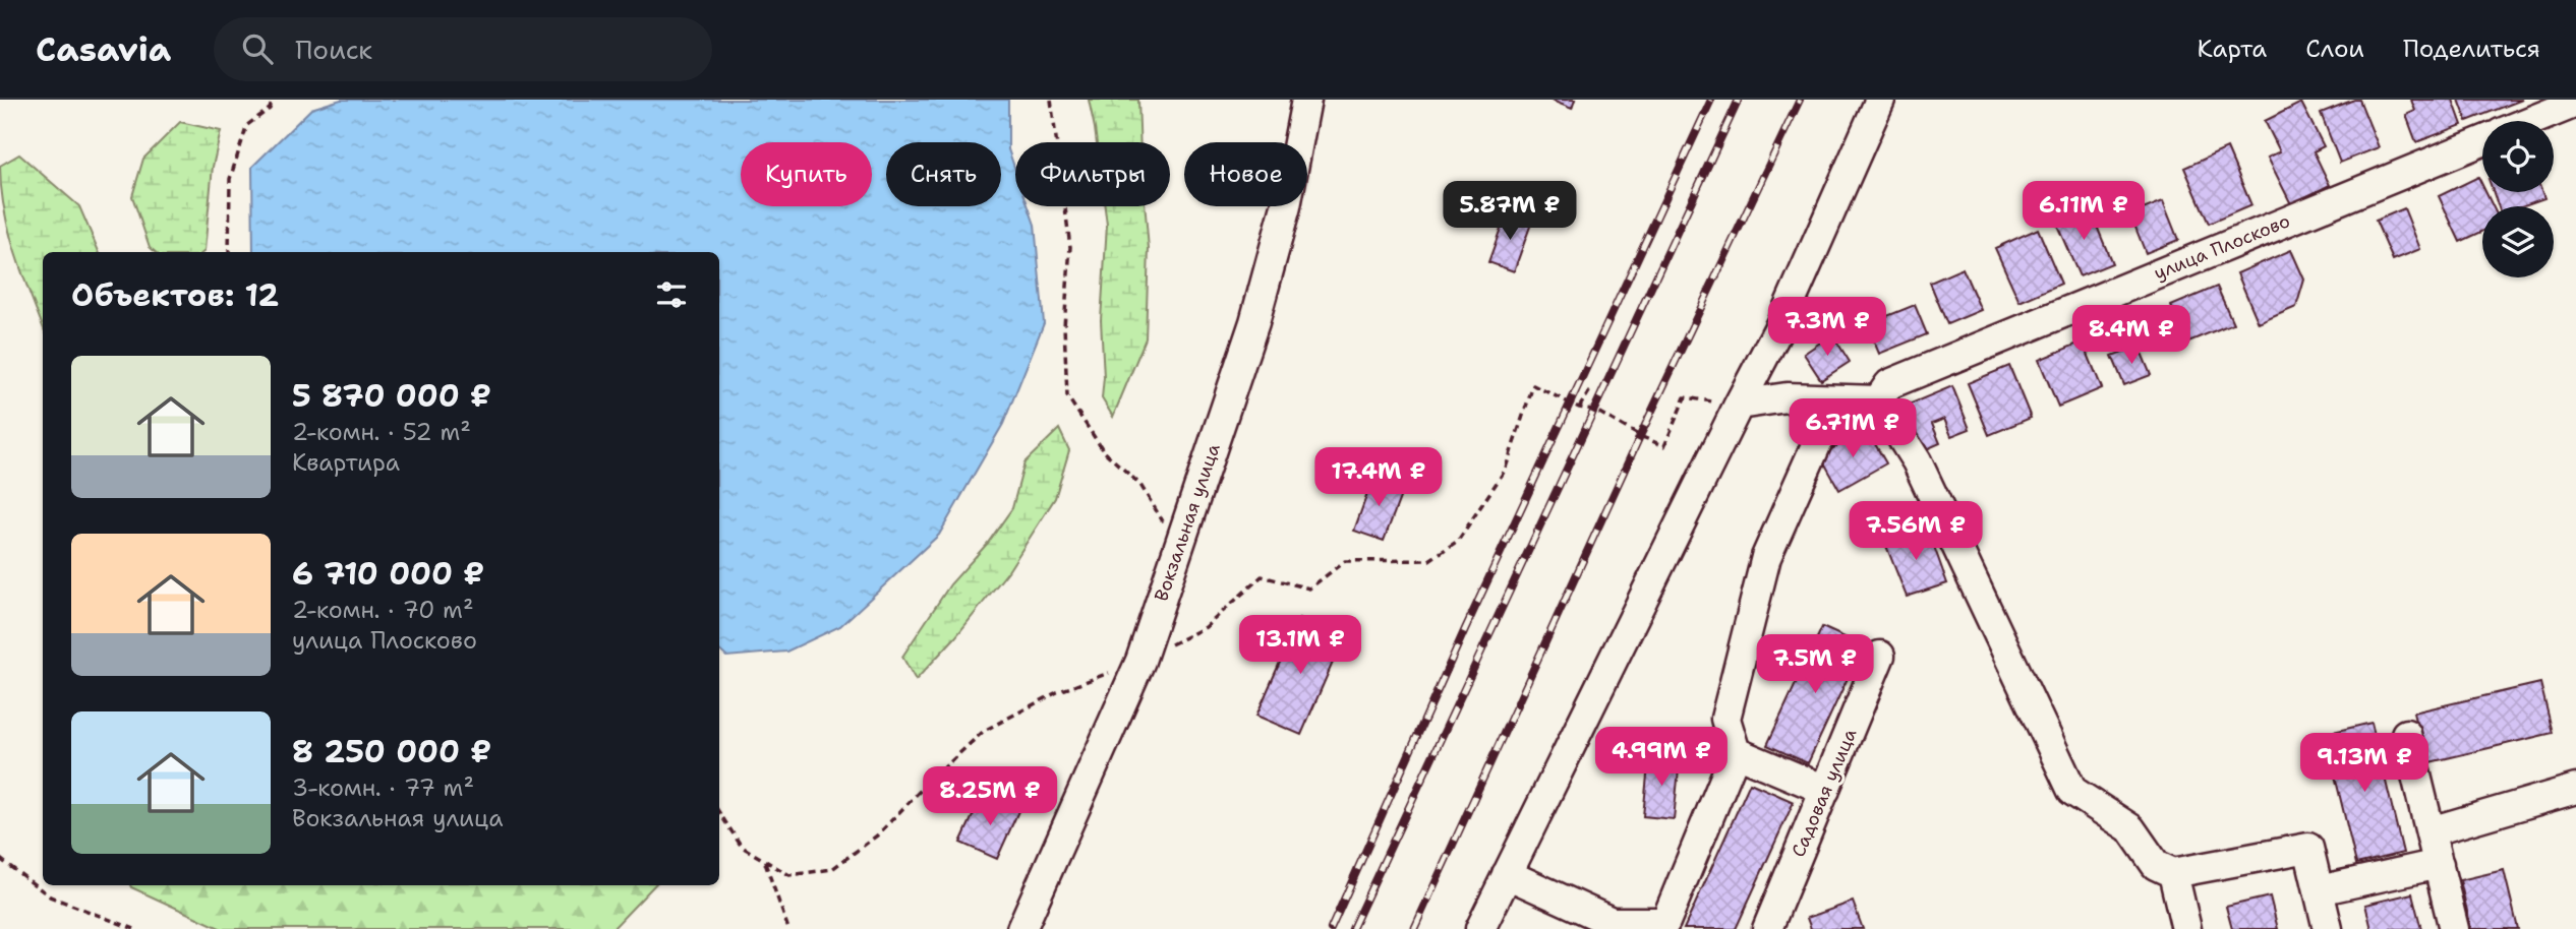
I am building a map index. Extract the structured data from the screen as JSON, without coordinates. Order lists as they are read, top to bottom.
{
  "streets": {
    "street": ["улица Плосково", "Вокзальная улица", "Садовая улица"]
  },
  "page": {
    "header": "Casavia",
    "search": "Поиск",
    "nav": ["Карта", "Слои", "Поделиться"],
    "chip": [
      "Купить",
      "Снять",
      "Фильтры",
      "Новое"
    ],
    "price": [
      "5.87M ₽",
      "6.11M ₽",
      "7.3M ₽",
      "8.4M ₽",
      "6.71M ₽",
      "17.4M ₽",
      "7.56M ₽",
      "13.1M ₽",
      "7.5M ₽",
      "4.99M ₽",
      "9.13M ₽",
      "8.25M ₽"
    ],
    "heading": "Объектов: 12",
    "list": [
      {
        "name": "5 870 000 ₽",
        "note": "2-комн. · 52 m² · Квартира"
      },
      {
        "name": "6 710 000 ₽",
        "note": "2-комн. · 70 m² · улица Плосково"
      },
      {
        "name": "8 250 000 ₽",
        "note": "3-комн. · 77 m² · Вокзальная улица"
      }
    ]
  }
}
